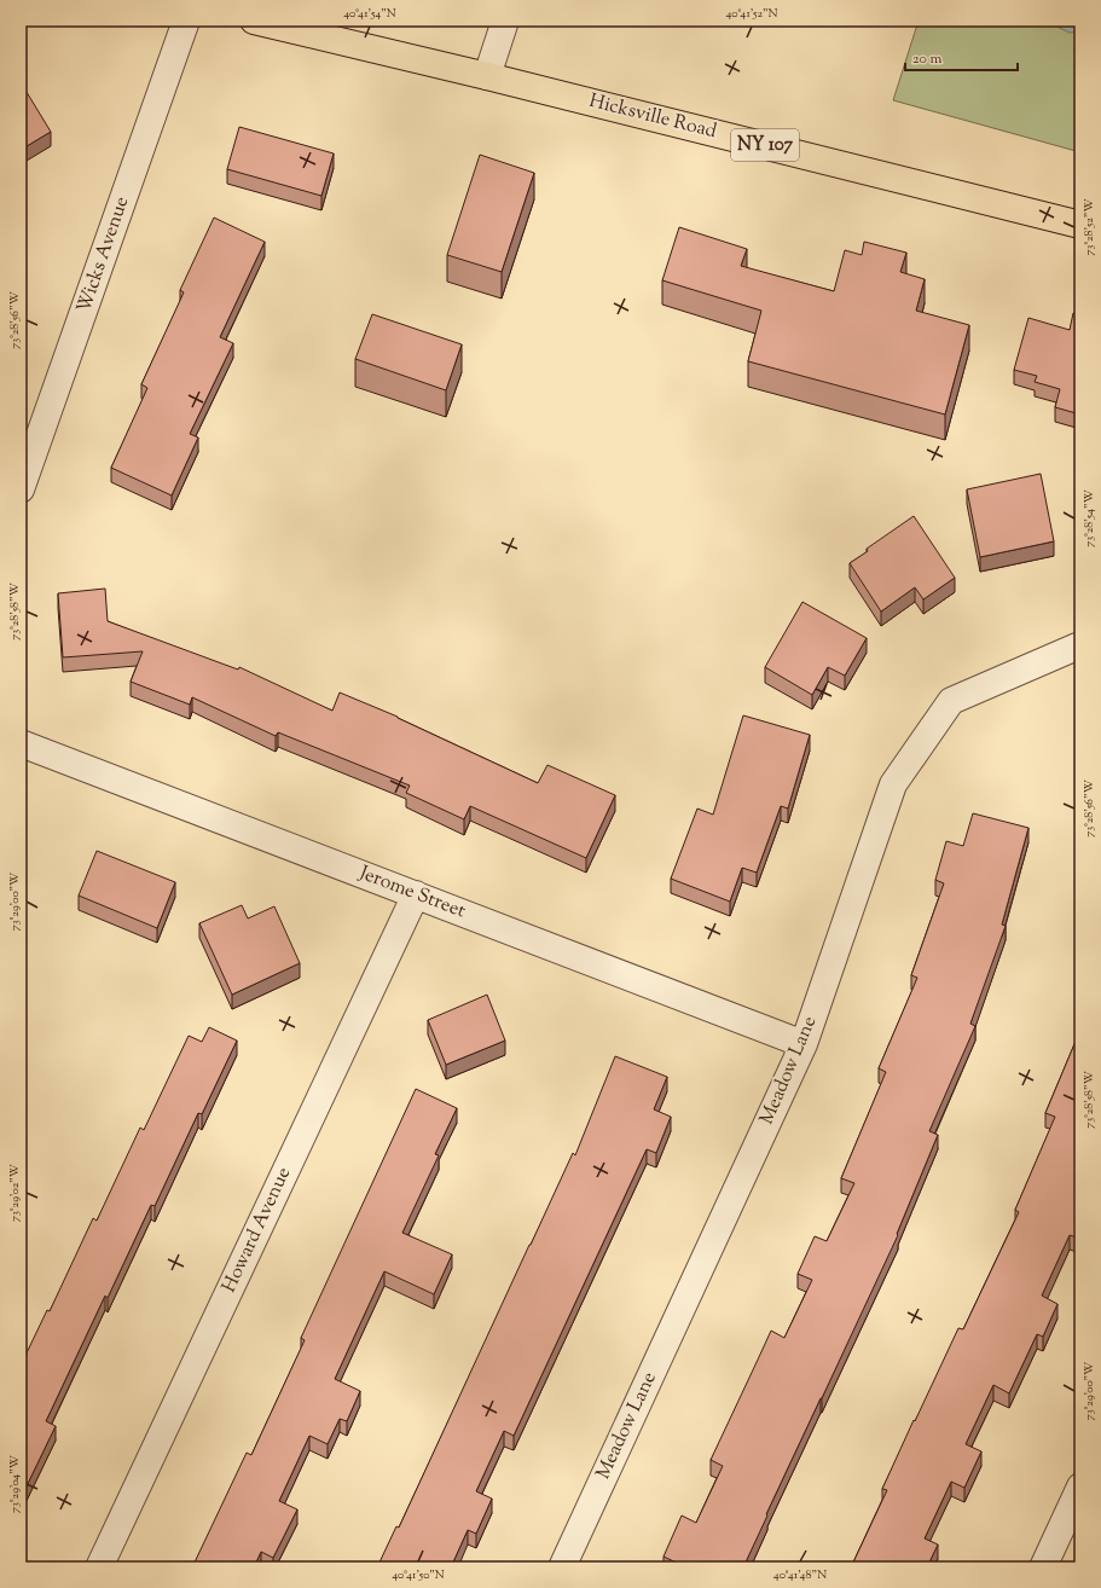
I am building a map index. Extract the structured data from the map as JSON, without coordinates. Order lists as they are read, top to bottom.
{
  "streets": {
    "main road": ["Hicksville Road", "NY 107"],
    "street": [
      "Wicks Avenue",
      "Jerome Street",
      "Meadow Lane",
      "Howard Avenue"
    ]
  },
  "crossings": [
    ["Jerome Street", "Meadow Lane"],
    ["Jerome Street", "Howard Avenue"]
  ],
  "scale_bar": "20 m",
  "coordinates": [
    "40°41'54\"N",
    "40°41'52\"N",
    "73°28'52\"W",
    "73°28'56\"W",
    "73°28'54\"W",
    "73°28'58\"W",
    "73°29'00\"W",
    "73°29'02\"W",
    "73°29'04\"W",
    "40°41'50\"N",
    "40°41'48\"N"
  ]
}
